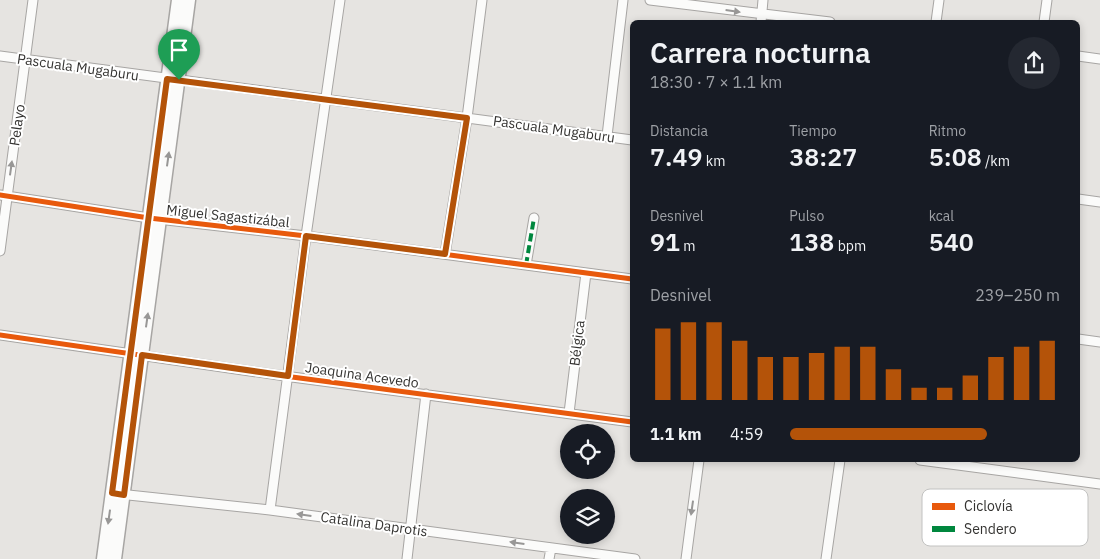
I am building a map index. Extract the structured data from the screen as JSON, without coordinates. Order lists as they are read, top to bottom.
{
  "streets": {
    "street": [
      "Pascuala Mugaburu",
      "Pelayo",
      "Miguel Sagastizábal",
      "Bélgica",
      "Joaquina Acevedo",
      "Catalina Daprotis"
    ]
  },
  "crossings": [
    ["Pascuala Mugaburu", "Pelayo"],
    ["Pelayo", "Miguel Sagastizábal"],
    ["Miguel Sagastizábal", "Bélgica"],
    ["Bélgica", "Joaquina Acevedo"]
  ],
  "one_way": ["Pelayo", "Catalina Daprotis"],
  "legend": ["Ciclovía", "Sendero"],
  "page": {
    "heading": ["Carrera nocturna", "18:30 · 7 × 1.1 km"],
    "stats": [
      ["Distancia", "7.49 km"],
      ["Tiempo", "38:27"],
      ["Ritmo", "5:08 /km"],
      ["Desnivel", "91 m"],
      ["Pulso", "138 bpm"],
      ["kcal", "540"]
    ],
    "chart": ["Desnivel", "239–250 m"],
    "list": [
      {
        "name": "1.1 km",
        "note": "4:59"
      }
    ]
  }
}
